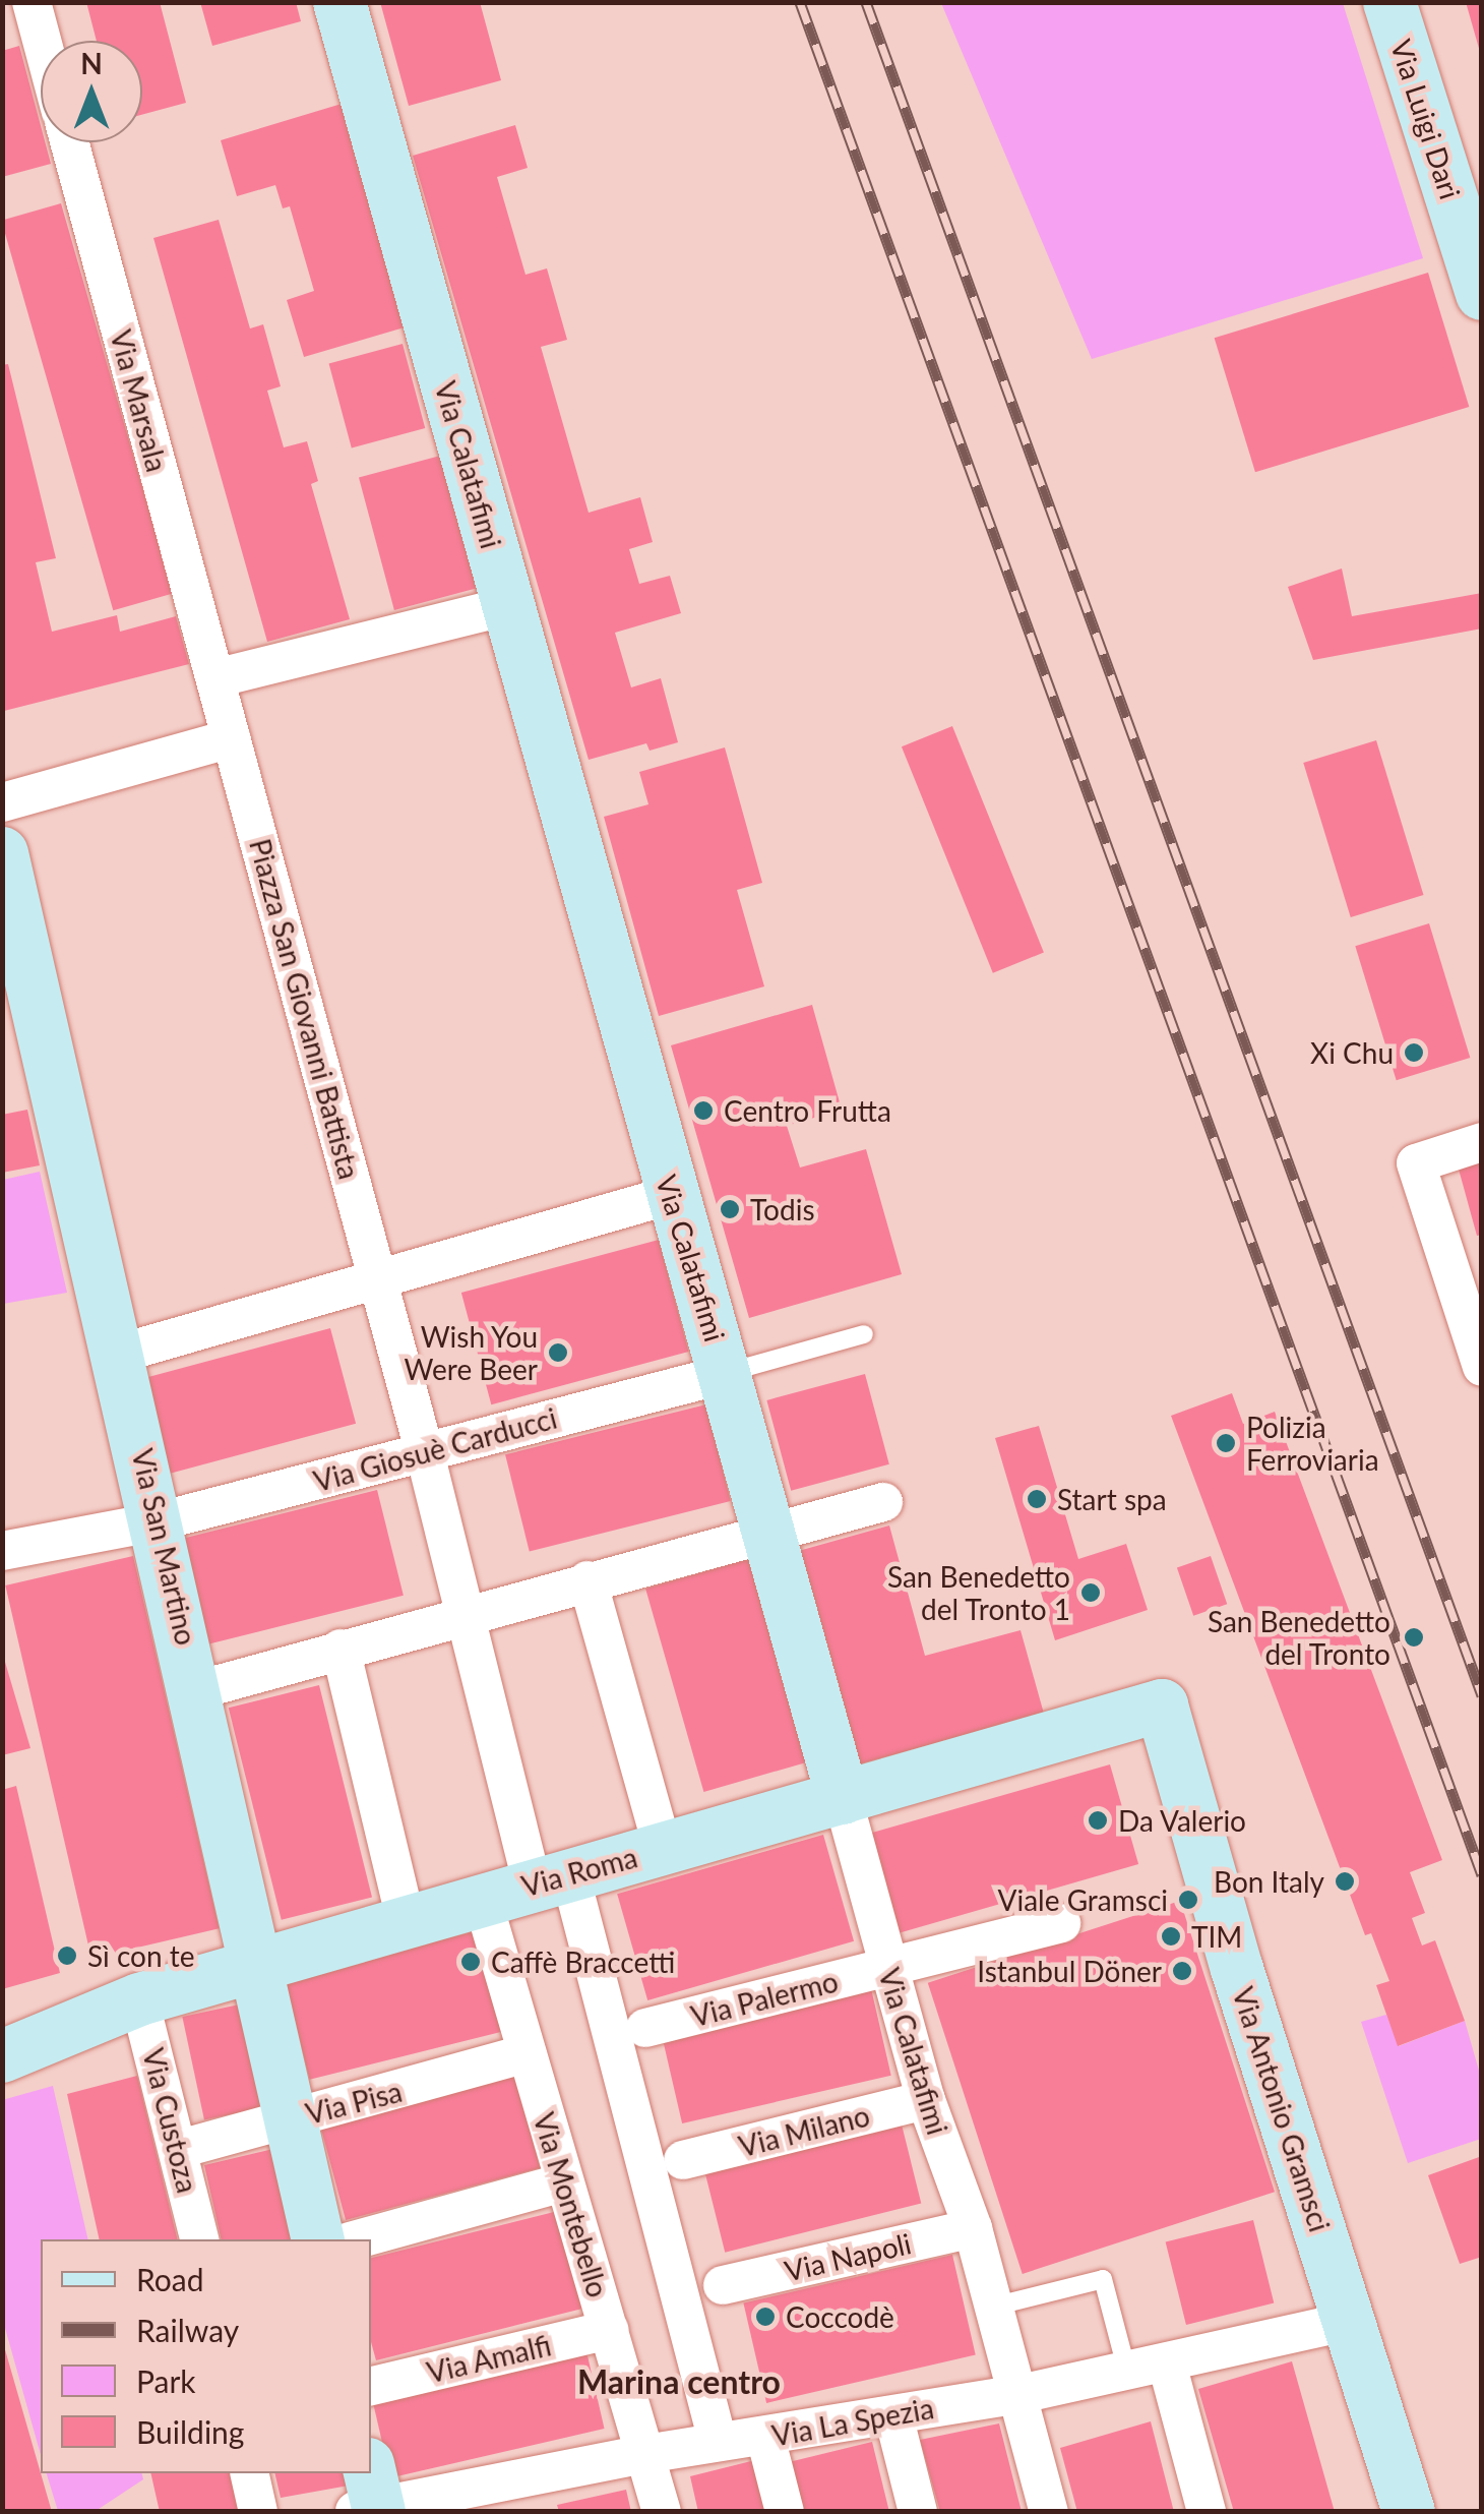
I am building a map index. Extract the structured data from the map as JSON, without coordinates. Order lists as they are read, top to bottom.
{
  "streets": {
    "street": [
      "Via Luigi Dari",
      "Via Marsala",
      "Via Calatafimi",
      "Piazza San Giovanni Battista",
      "Via Giosuè Carducci",
      "Via San Martino",
      "Via Roma",
      "Via Palermo",
      "Via Pisa",
      "Via Antonio Gramsci",
      "Via Custoza",
      "Via Milano",
      "Via Montebello",
      "Via Napoli",
      "Via Amalfi",
      "Via La Spezia"
    ]
  },
  "crossings": [
    ["Via Marsala", "Piazza San Giovanni Battista"],
    ["Via Calatafimi", "Via Giosuè Carducci"],
    ["Via Calatafimi", "Via Roma"],
    ["Via Calatafimi", "Via Palermo"],
    ["Via Calatafimi", "Via Milano"],
    ["Via Calatafimi", "Via Napoli"],
    ["Via Calatafimi", "Via La Spezia"],
    ["Piazza San Giovanni Battista", "Via Giosuè Carducci"],
    ["Piazza San Giovanni Battista", "Via Roma"],
    ["Via Giosuè Carducci", "Via San Martino"],
    ["Via San Martino", "Via Roma"],
    ["Via San Martino", "Via Pisa"],
    ["Via Roma", "Via Antonio Gramsci"],
    ["Via Roma", "Via Custoza"],
    ["Via Roma", "Via Montebello"],
    ["Via Pisa", "Via Custoza"],
    ["Via Pisa", "Via Montebello"],
    ["Via Antonio Gramsci", "Via La Spezia"],
    ["Via Montebello", "Via Amalfi"],
    ["Via Montebello", "Via La Spezia"]
  ],
  "districts": ["Marina centro"],
  "places": [
    "Xi Chu",
    "Centro Frutta",
    "Todis",
    "Wish You Were Beer",
    "Polizia Ferroviaria",
    "Start spa",
    "San Benedetto del Tronto 1",
    "San Benedetto del Tronto",
    "Da Valerio",
    "Bon Italy",
    "Viale Gramsci",
    "TIM",
    "Sì con te",
    "Caffè Braccetti",
    "Istanbul Döner",
    "Coccodè"
  ],
  "legend": [
    "Road",
    "Railway",
    "Park",
    "Building"
  ],
  "north": "top"
}
